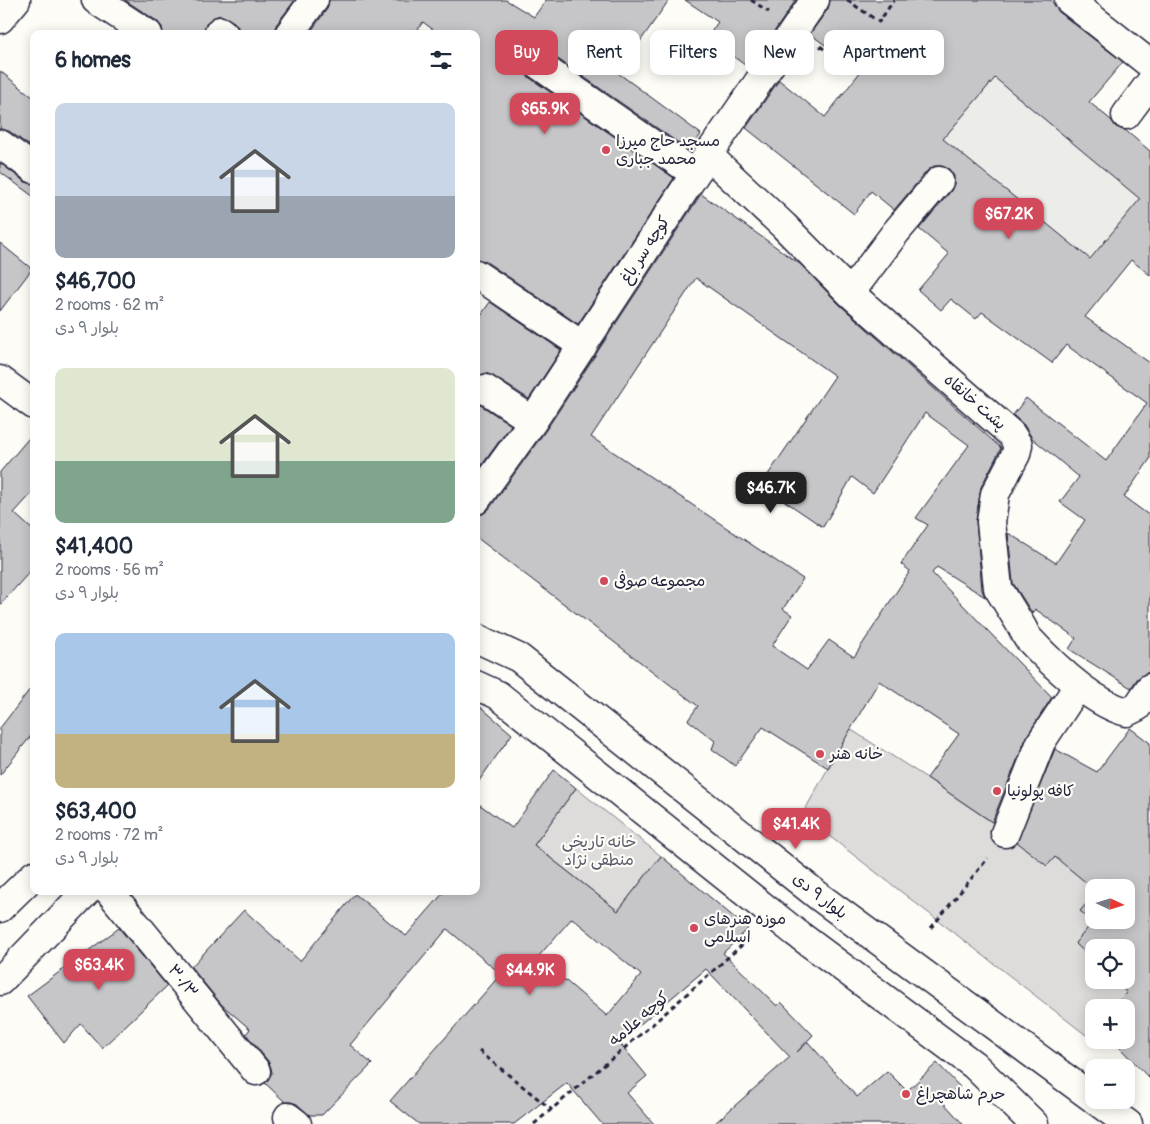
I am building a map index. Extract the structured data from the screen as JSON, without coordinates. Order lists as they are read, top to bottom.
{
  "streets": {
    "street": [
      "کوچه سر باغ",
      "پشت خانقاه",
      "بلوار ۹ دی",
      "۳۰/۳"
    ],
    "path": ["کوچه علامه"]
  },
  "crossings": [
    ["کوچه سر باغ", "پشت خانقاه"]
  ],
  "parks": ["خانه تاریخی منطقی نژاد"],
  "places": [
    "مسجد حاج میرزا محمد جباری",
    "مجموعه صوفی",
    "خانه هنر",
    "کافه پولونیا",
    "موزه هنرهای اسلامی",
    "حرم شاهچراغ"
  ],
  "north": "right",
  "page": {
    "chip": [
      "Buy",
      "Rent",
      "Filters",
      "New",
      "Apartment"
    ],
    "heading": "6 homes",
    "list": [
      {
        "name": "$46,700",
        "note": "2 rooms · 62 m² · بلوار ۹ دی"
      },
      {
        "name": "$41,400",
        "note": "2 rooms · 56 m² · بلوار ۹ دی"
      },
      {
        "name": "$63,400",
        "note": "2 rooms · 72 m² · بلوار ۹ دی"
      }
    ],
    "price": [
      "$65.9K",
      "$67.2K",
      "$46.7K",
      "$41.4K",
      "$63.4K",
      "$44.9K"
    ],
    "map_buttons": ["+", "−"]
  }
}
